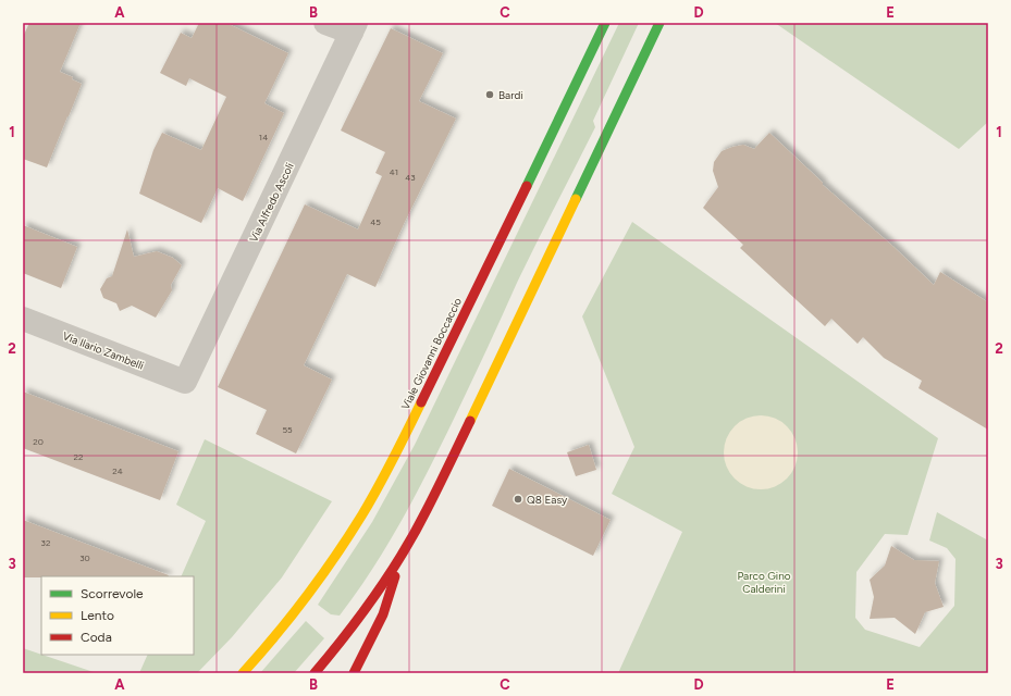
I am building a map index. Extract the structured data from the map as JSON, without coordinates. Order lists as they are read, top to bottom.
{
  "streets": {
    "main road": ["Viale Giovanni Boccaccio"],
    "street": ["Via Alfredo Ascoli", "Via Ilario Zambelli"]
  },
  "crossings": [
    ["Via Alfredo Ascoli", "Via Ilario Zambelli"]
  ],
  "parks": ["Parco Gino Calderini"],
  "places": ["Bardi", "Q8 Easy"],
  "house_numbers": [
    "14",
    "41",
    "43",
    "45",
    "55",
    "20",
    "22",
    "24",
    "32",
    "30"
  ],
  "legend": ["Scorrevole", "Lento", "Coda"],
  "grid": {
    "columns": [
      "A",
      "B",
      "C",
      "D",
      "E"
    ],
    "rows": ["1", "2", "3"]
  }
}
